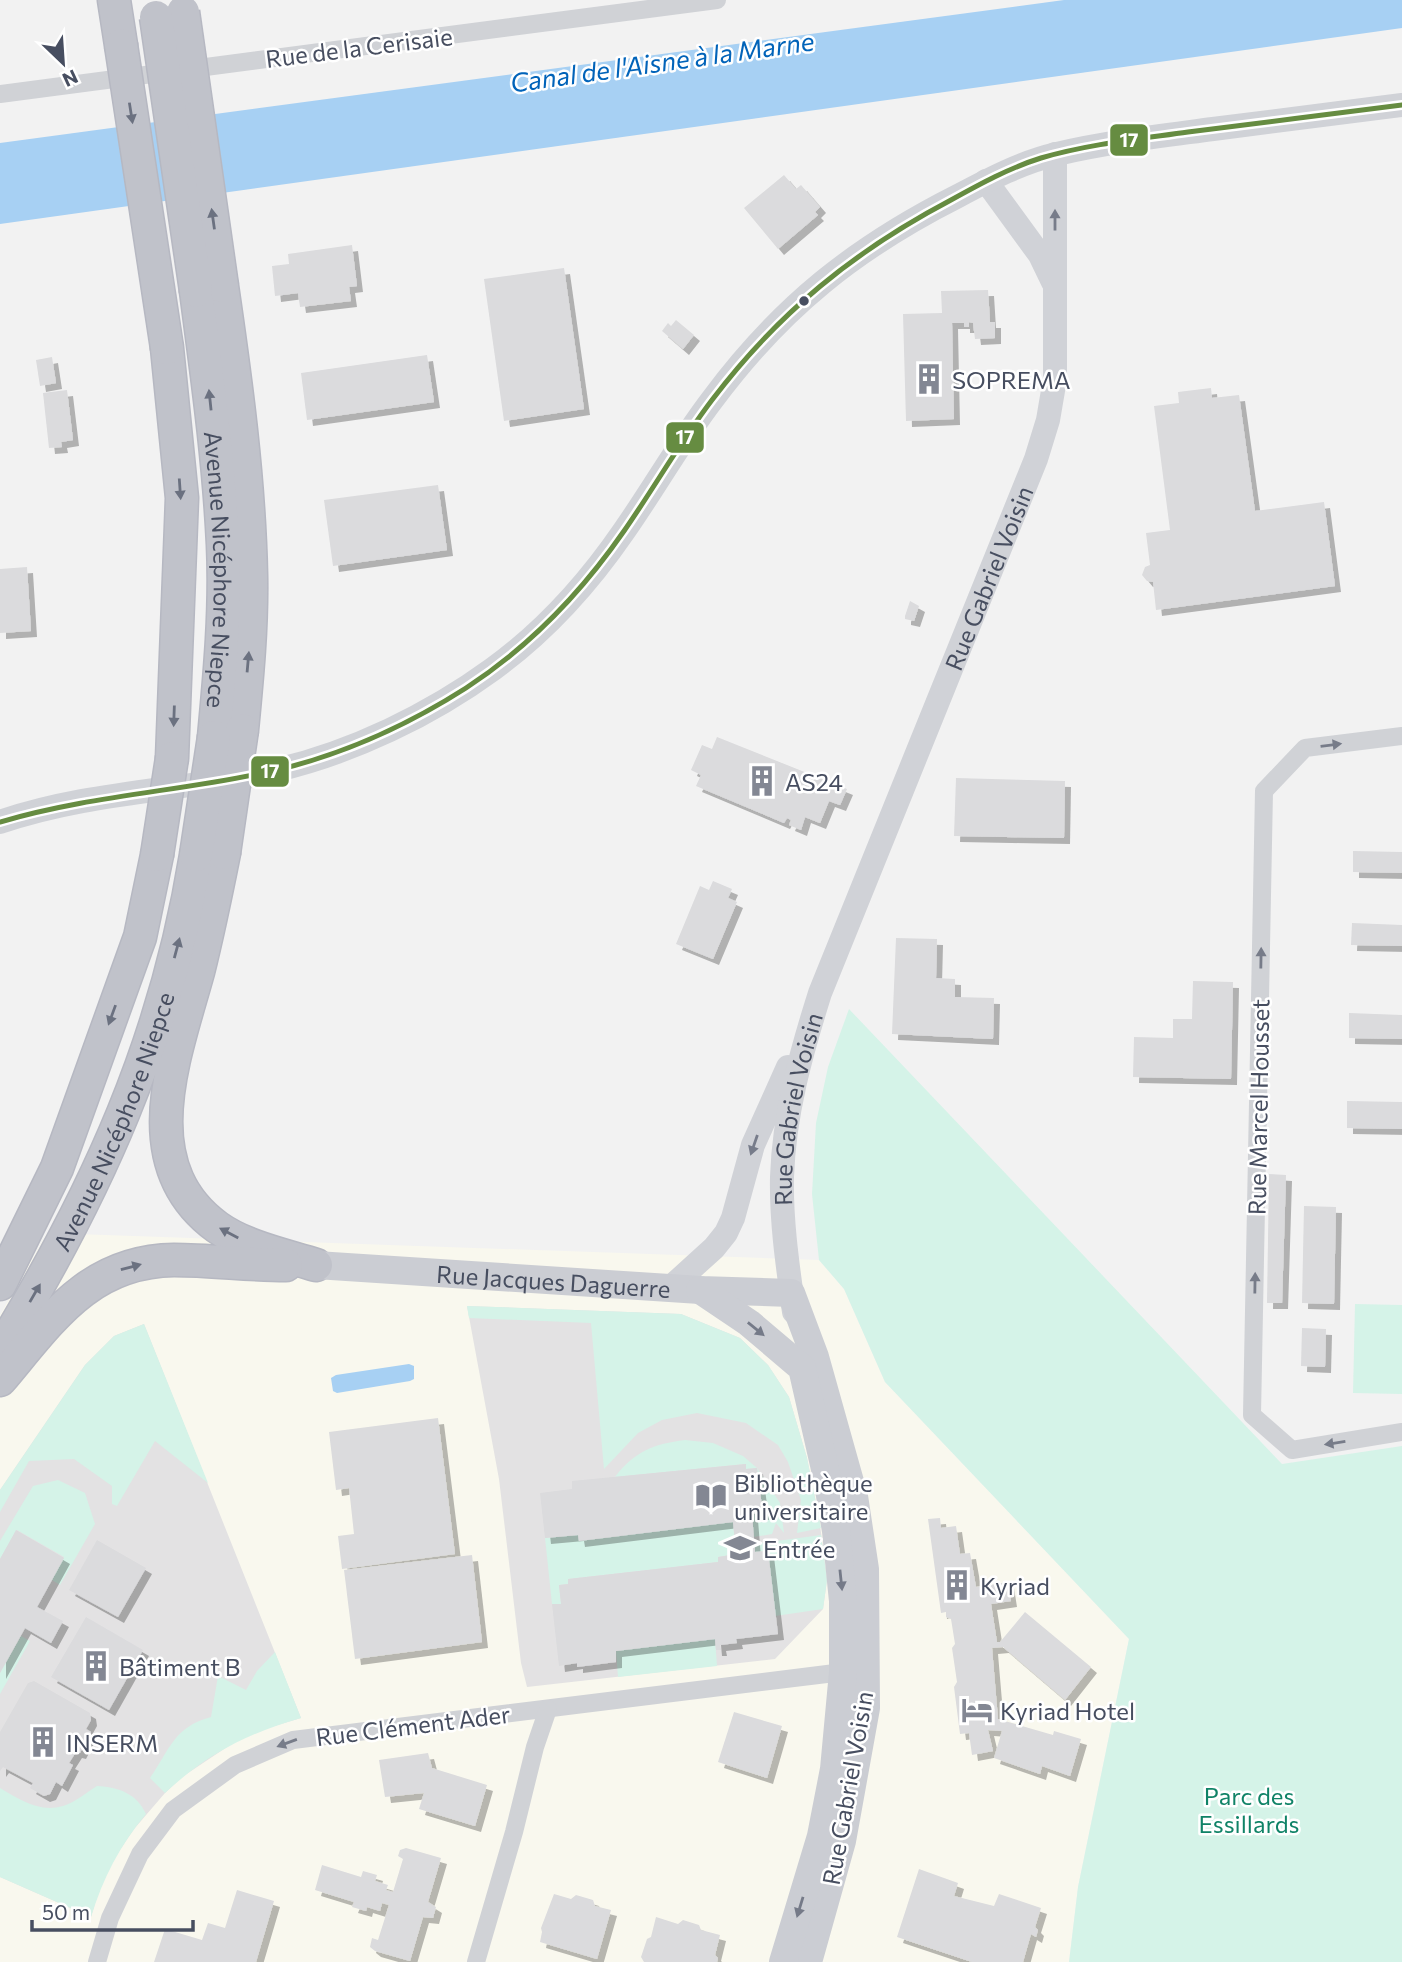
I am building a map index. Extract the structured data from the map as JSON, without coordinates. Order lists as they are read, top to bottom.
{
  "streets": {
    "highway": ["Avenue Nicéphore Niepce"],
    "main road": ["Rue Gabriel Voisin", "Rue Jacques Daguerre"],
    "street": ["Rue de la Cerisaie", "Rue Marcel Housset", "Rue Clément Ader"]
  },
  "crossings": [
    ["Rue Gabriel Voisin", "Rue Jacques Daguerre"]
  ],
  "one_way": ["Rue Clément Ader"],
  "water": ["Canal de l'Aisne à la Marne"],
  "parks": ["Parc des Essillards"],
  "places": {
    "building": [
      "SOPREMA",
      "AS24",
      "Kyriad",
      "Bâtiment B",
      "INSERM"
    ],
    "library": ["Bibliothèque universitaire"],
    "school or university": ["Entrée"],
    "hotel": ["Kyriad Hotel"]
  },
  "lines": ["transit line 17"],
  "scale_bar": "50 m",
  "north": "bottom right"
}
